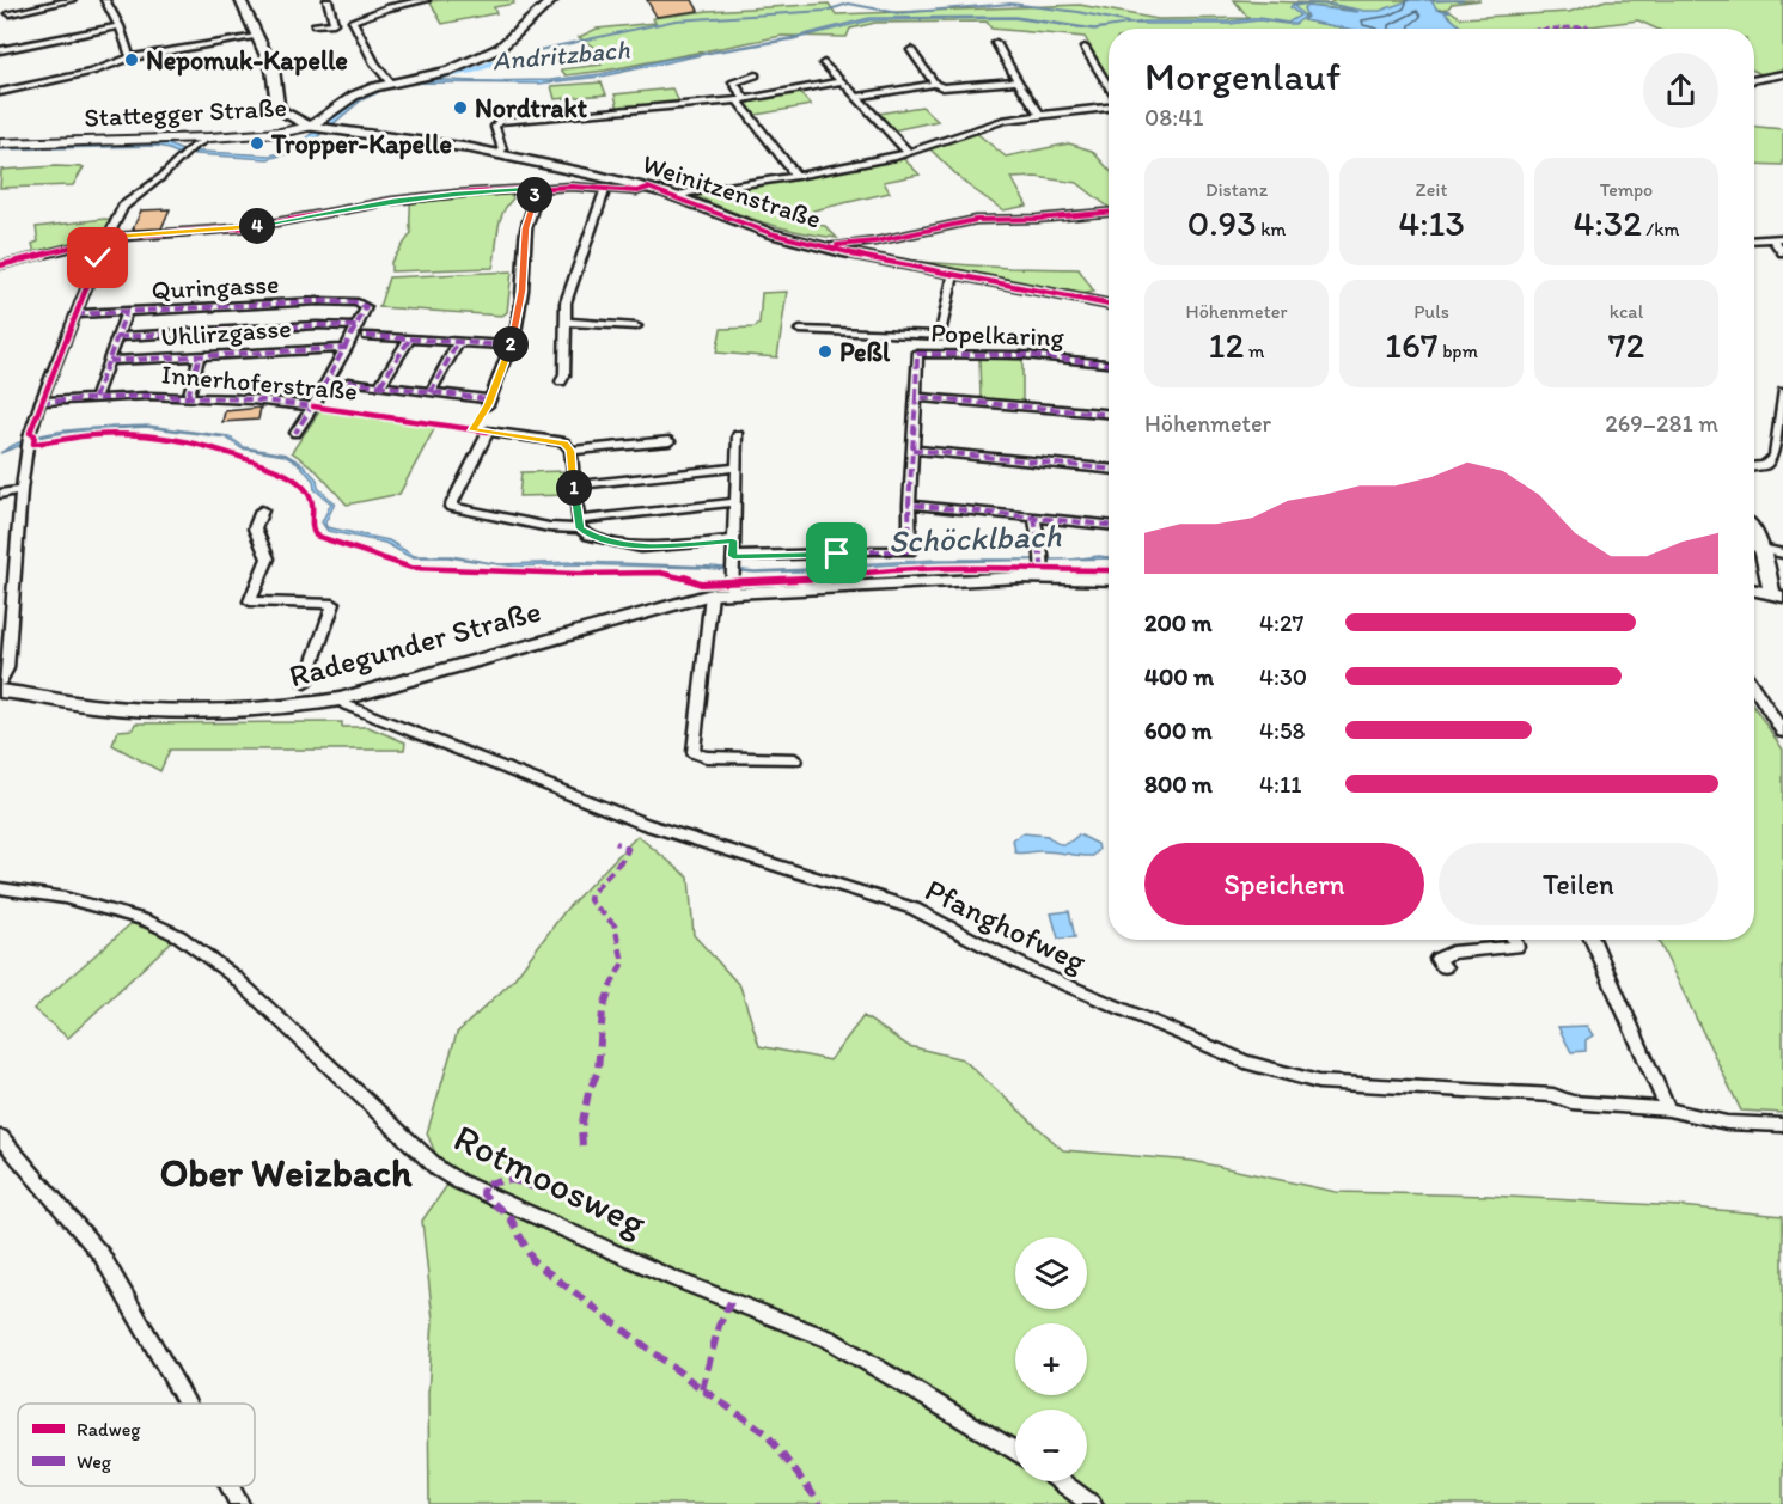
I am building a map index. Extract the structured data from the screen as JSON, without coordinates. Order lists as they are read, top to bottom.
{
  "streets": {
    "main road": ["Stattegger Straße", "Weinitzenstraße", "Radegunder Straße"],
    "street": [
      "Quringasse",
      "Uhlirzgasse",
      "Popelkaring",
      "Innerhoferstraße",
      "Pfanghofweg",
      "Rotmoosweg"
    ]
  },
  "crossings": [
    ["Stattegger Straße", "Weinitzenstraße"],
    ["Radegunder Straße", "Pfanghofweg"]
  ],
  "districts": ["Ober Weizbach"],
  "water": ["Andritzbach", "Schöcklbach"],
  "places": [
    "Nepomuk-Kapelle",
    "Nordtrakt",
    "Tropper-Kapelle",
    "Peßl"
  ],
  "legend": ["Radweg", "Weg"],
  "page": {
    "heading": ["Morgenlauf", "08:41"],
    "stats": [
      ["Distanz", "0.93 km"],
      ["Zeit", "4:13"],
      ["Tempo", "4:32 /km"],
      ["Höhenmeter", "12 m"],
      ["Puls", "167 bpm"],
      ["kcal", "72"]
    ],
    "pins": [
      "3",
      "4",
      "2",
      "1"
    ],
    "chart": ["Höhenmeter", "269–281 m"],
    "list": [
      {
        "name": "200 m",
        "note": "4:27"
      },
      {
        "name": "400 m",
        "note": "4:30"
      },
      {
        "name": "600 m",
        "note": "4:58"
      },
      {
        "name": "800 m",
        "note": "4:11"
      }
    ],
    "buttons": ["Speichern", "Teilen"],
    "map_buttons": ["+", "−"]
  }
}
